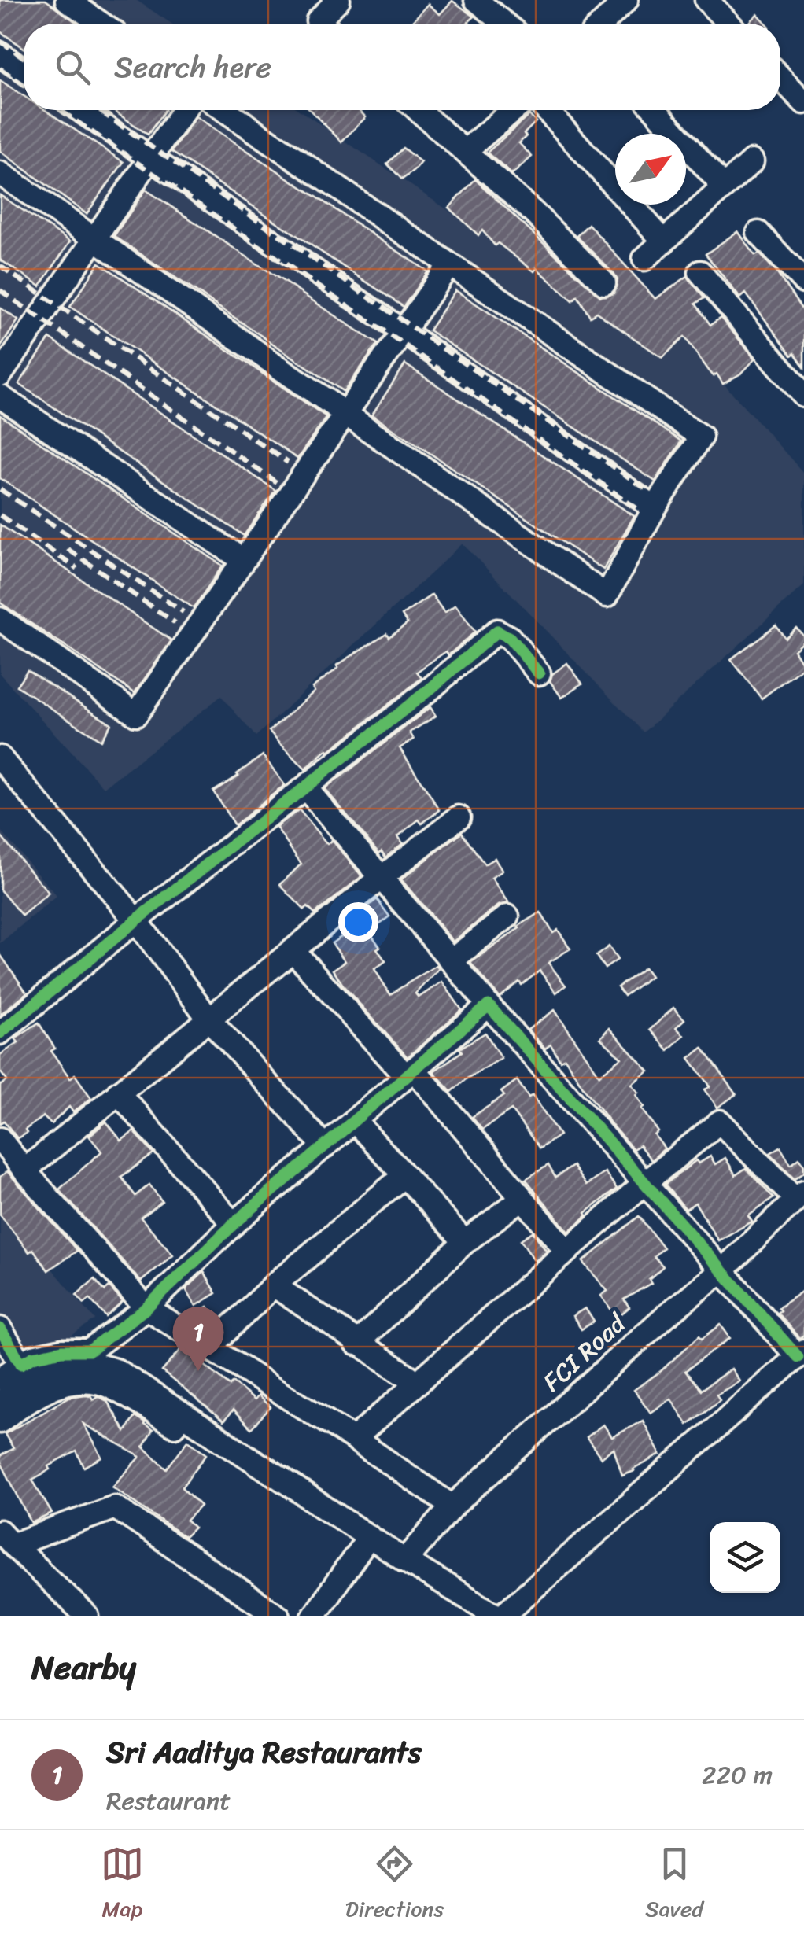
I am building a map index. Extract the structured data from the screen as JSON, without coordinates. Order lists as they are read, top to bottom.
{
  "streets": {
    "street": ["FCI Road"]
  },
  "north": "top right",
  "page": {
    "search": "Search here",
    "pins": "1",
    "heading": "Nearby",
    "list": [
      {
        "mark": "1",
        "name": "Sri Aaditya Restaurants",
        "note": "Restaurant",
        "value": "220 m"
      }
    ],
    "nav": ["Map", "Directions", "Saved"]
  }
}
